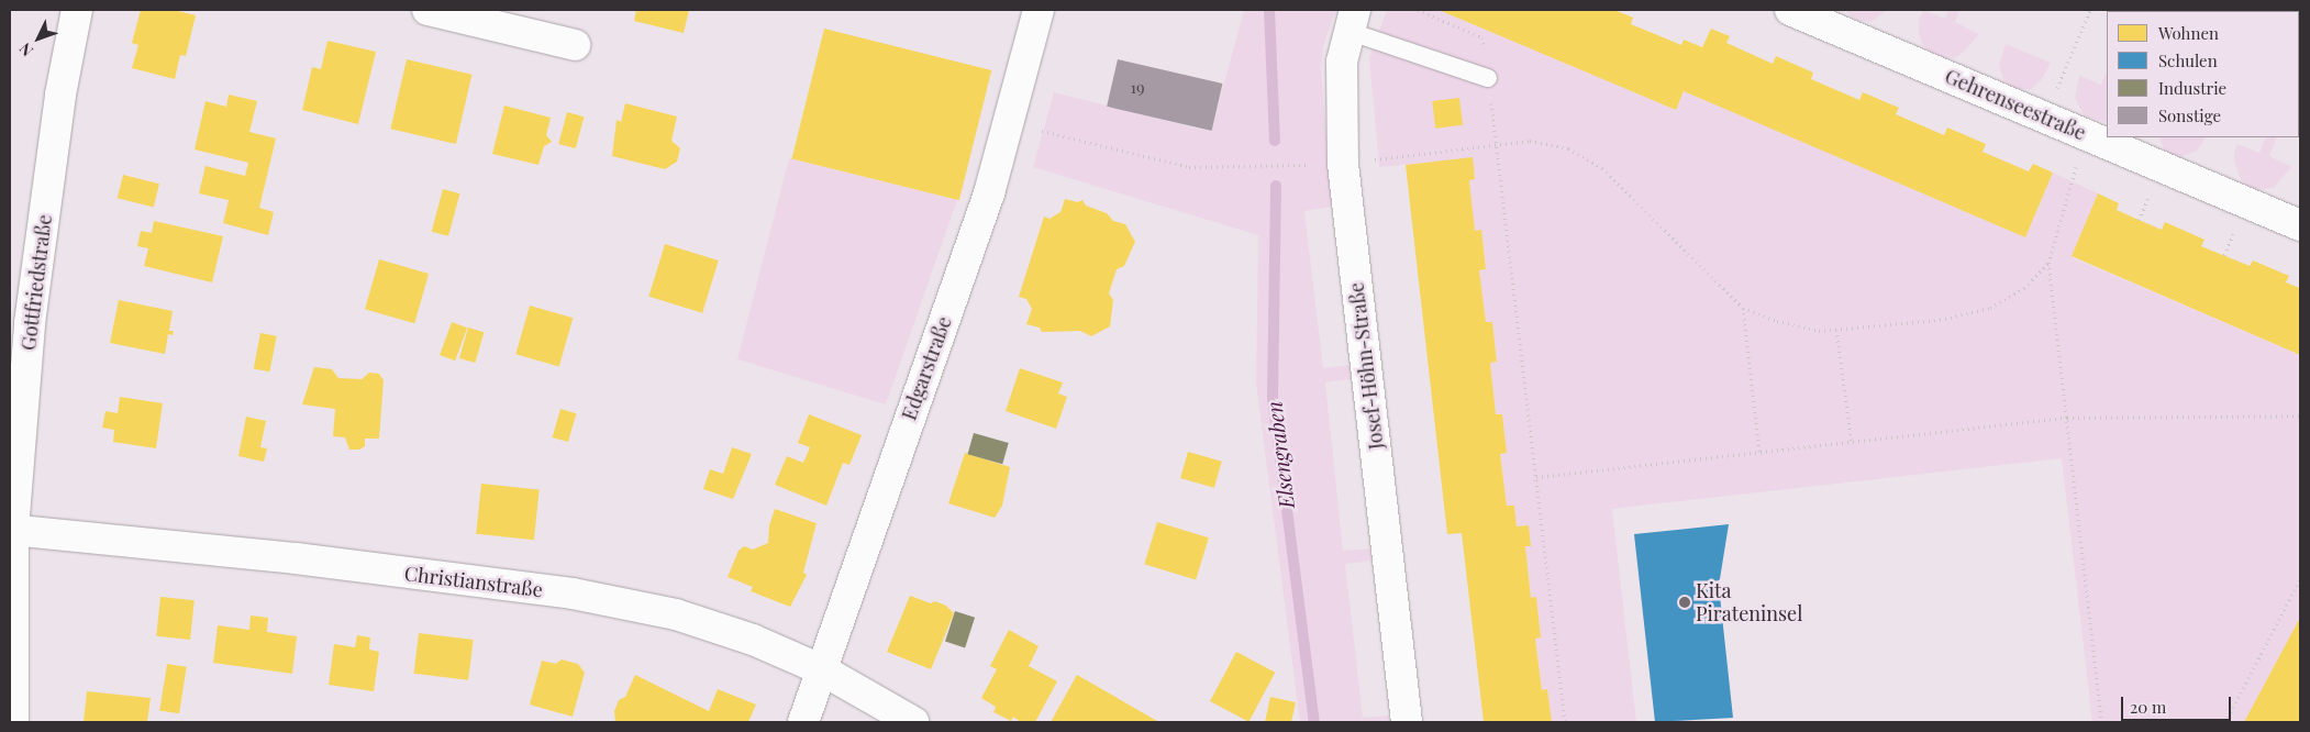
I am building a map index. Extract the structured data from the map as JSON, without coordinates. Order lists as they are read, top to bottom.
{
  "streets": {
    "street": [
      "Gehrenseestraße",
      "Gottfriedstraße",
      "Josef-Höhn-Straße",
      "Edgarstraße",
      "Christianstraße"
    ]
  },
  "crossings": [
    ["Gottfriedstraße", "Christianstraße"],
    ["Edgarstraße", "Christianstraße"]
  ],
  "water": ["Elsengraben"],
  "places": ["Kita Pirateninsel"],
  "house_numbers": ["19"],
  "legend": [
    "Wohnen",
    "Schulen",
    "Industrie",
    "Sonstige"
  ],
  "scale_bar": "20 m",
  "north": "bottom left"
}
